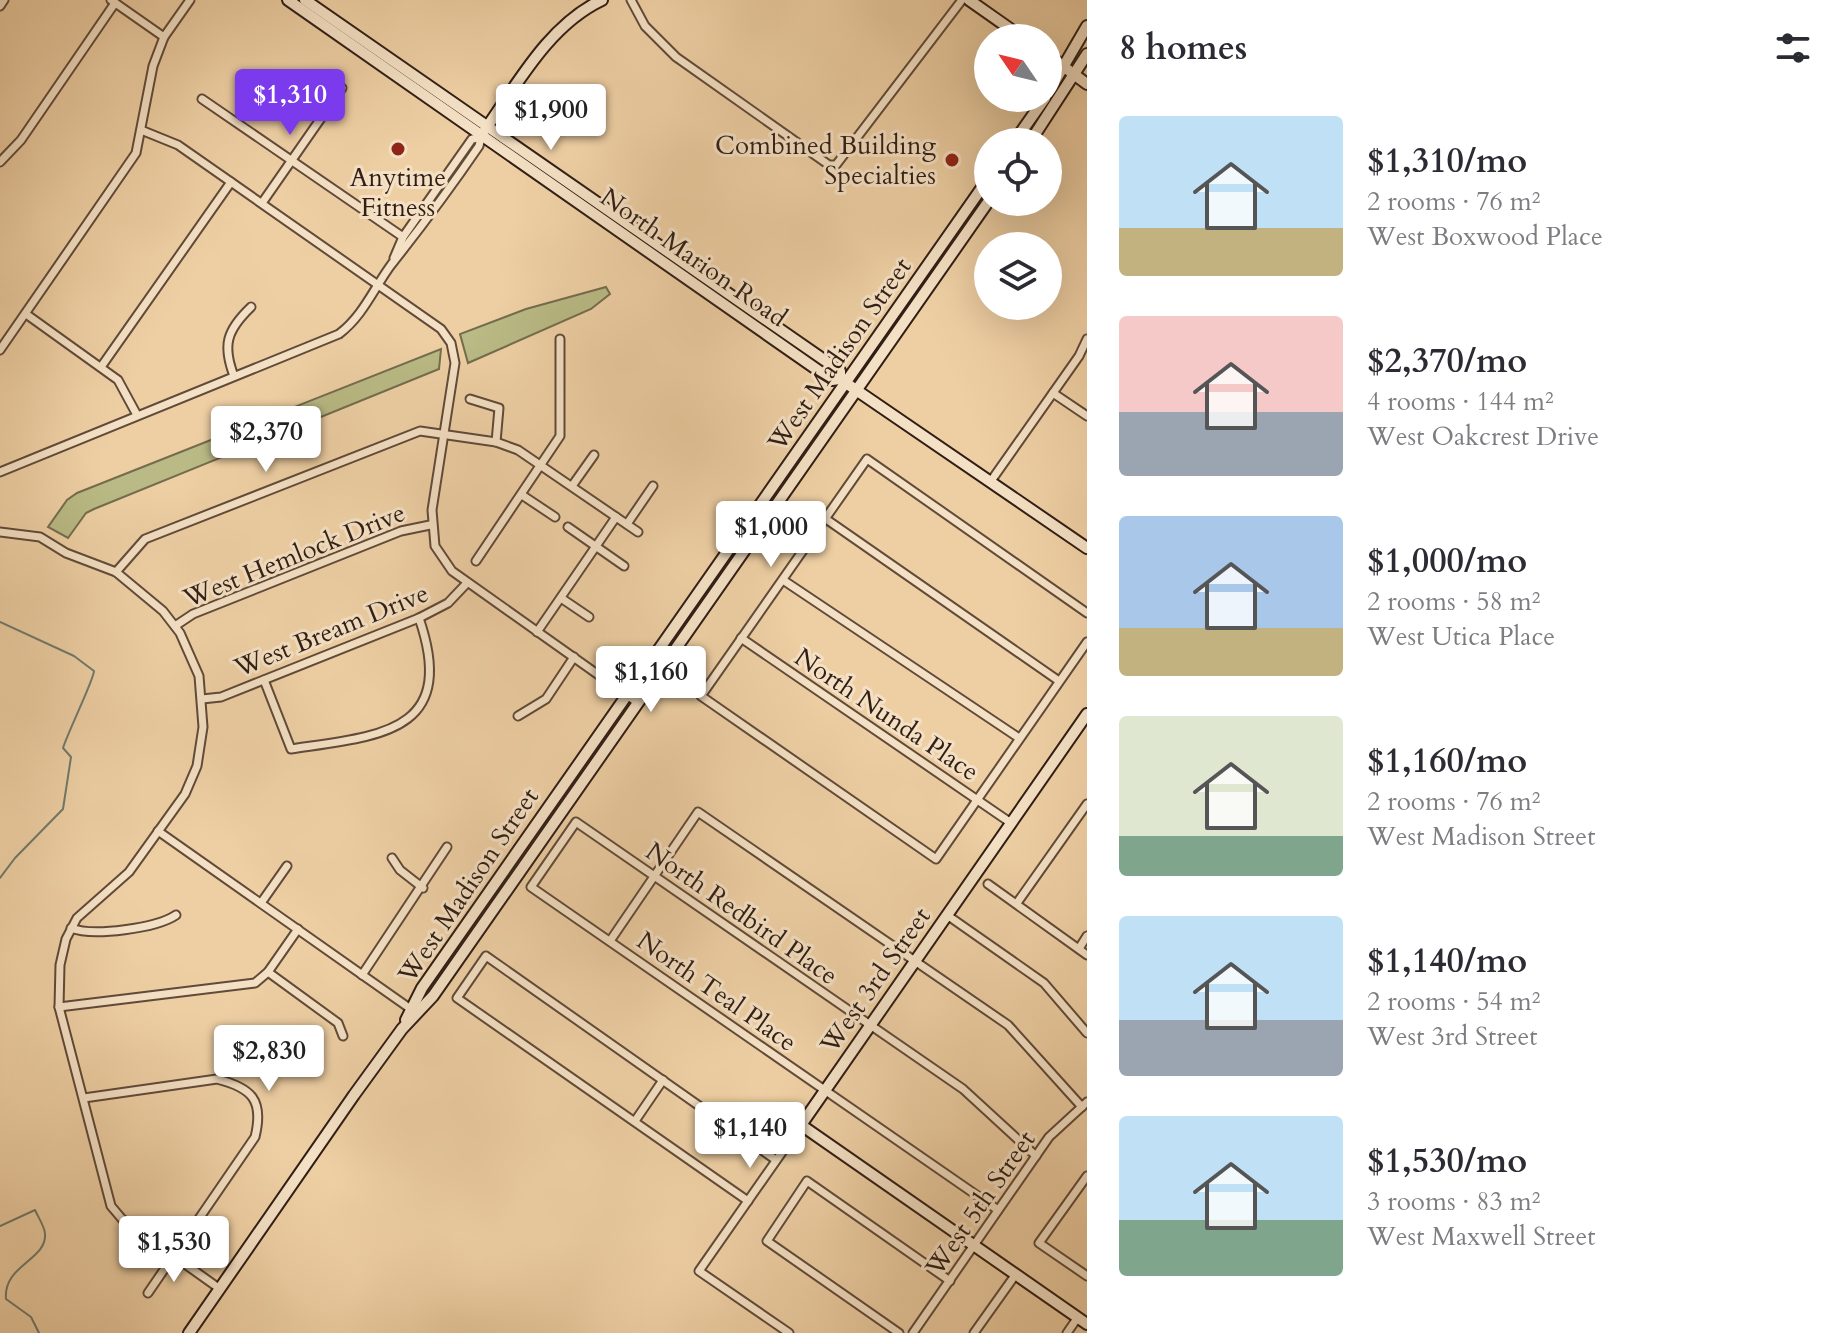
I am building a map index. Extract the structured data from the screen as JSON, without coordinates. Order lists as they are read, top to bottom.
{
  "streets": {
    "street": [
      "North Marion Road",
      "West Madison Street",
      "West Hemlock Drive",
      "West Bream Drive",
      "North Nunda Place",
      "North Redbird Place",
      "West 3rd Street",
      "North Teal Place",
      "West 5th Street"
    ]
  },
  "crossings": [
    ["North Marion Road", "West Madison Street"],
    ["North Nunda Place", "West 3rd Street"],
    ["North Redbird Place", "West 3rd Street"],
    ["North Redbird Place", "North Teal Place"],
    ["North Redbird Place", "West 5th Street"],
    ["West 3rd Street", "North Teal Place"],
    ["North Teal Place", "West 5th Street"]
  ],
  "places": ["Anytime Fitness", "Combined Building Specialties"],
  "north": "top left",
  "page": {
    "heading": "8 homes",
    "price": [
      "$1,310",
      "$1,900",
      "$2,370",
      "$1,000",
      "$1,160",
      "$2,830",
      "$1,140",
      "$1,530"
    ],
    "list": [
      {
        "name": "$1,310/mo",
        "note": "2 rooms · 76 m² · West Boxwood Place"
      },
      {
        "name": "$2,370/mo",
        "note": "4 rooms · 144 m² · West Oakcrest Drive"
      },
      {
        "name": "$1,000/mo",
        "note": "2 rooms · 58 m² · West Utica Place"
      },
      {
        "name": "$1,160/mo",
        "note": "2 rooms · 76 m² · West Madison Street"
      },
      {
        "name": "$1,140/mo",
        "note": "2 rooms · 54 m² · West 3rd Street"
      },
      {
        "name": "$1,530/mo",
        "note": "3 rooms · 83 m² · West Maxwell Street"
      }
    ]
  }
}
